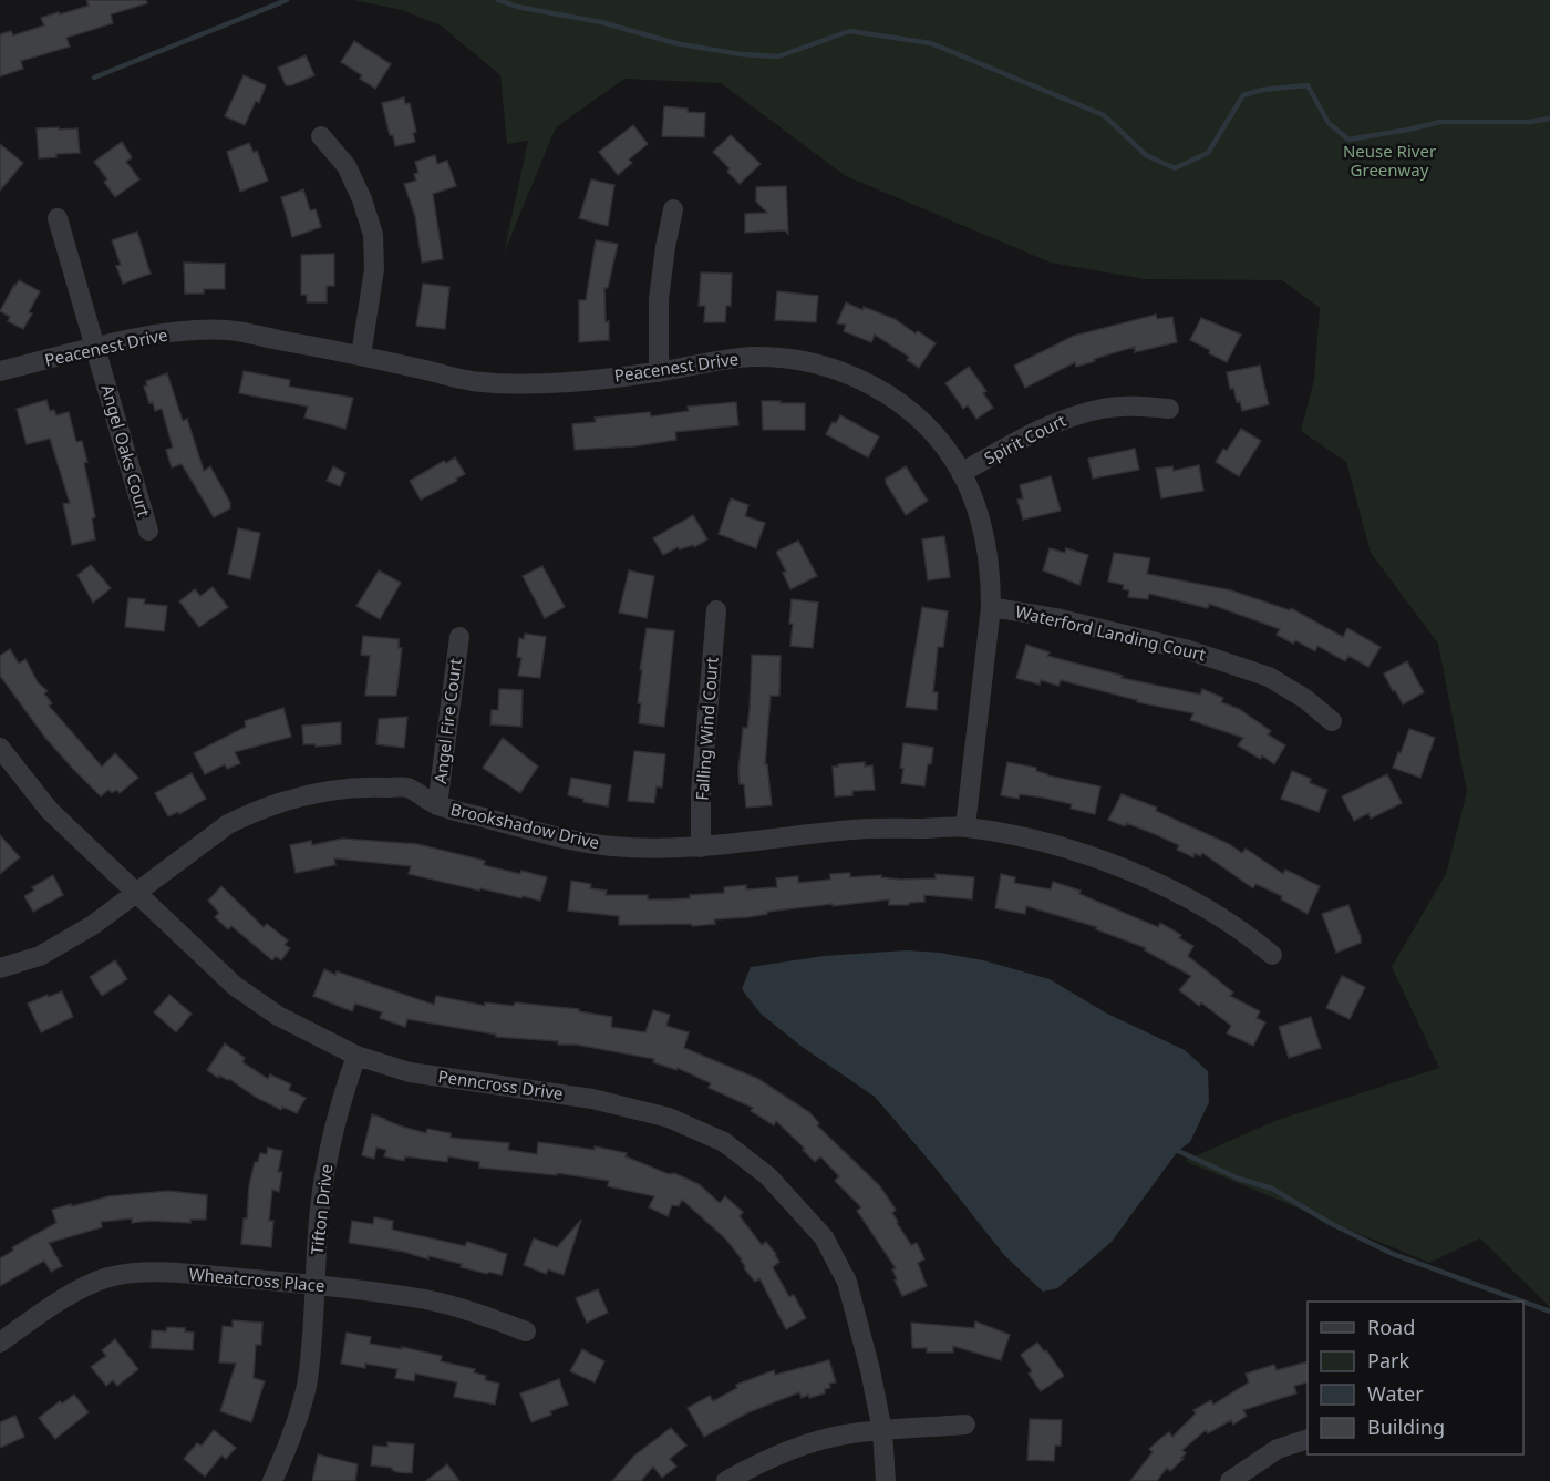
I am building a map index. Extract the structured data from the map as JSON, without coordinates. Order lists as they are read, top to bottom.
{
  "streets": {
    "street": [
      "Peacenest Drive",
      "Spirit Court",
      "Angel Oaks Court",
      "Waterford Landing Court",
      "Angel Fire Court",
      "Falling Wind Court",
      "Brookshadow Drive",
      "Penncross Drive",
      "Tifton Drive",
      "Wheatcross Place"
    ]
  },
  "crossings": [
    ["Peacenest Drive", "Spirit Court"],
    ["Peacenest Drive", "Angel Oaks Court"],
    ["Peacenest Drive", "Waterford Landing Court"],
    ["Peacenest Drive", "Brookshadow Drive"],
    ["Angel Fire Court", "Brookshadow Drive"],
    ["Falling Wind Court", "Brookshadow Drive"],
    ["Brookshadow Drive", "Penncross Drive"],
    ["Penncross Drive", "Tifton Drive"],
    ["Tifton Drive", "Wheatcross Place"]
  ],
  "parks": ["Neuse River Greenway"],
  "legend": [
    "Road",
    "Park",
    "Water",
    "Building"
  ]
}
